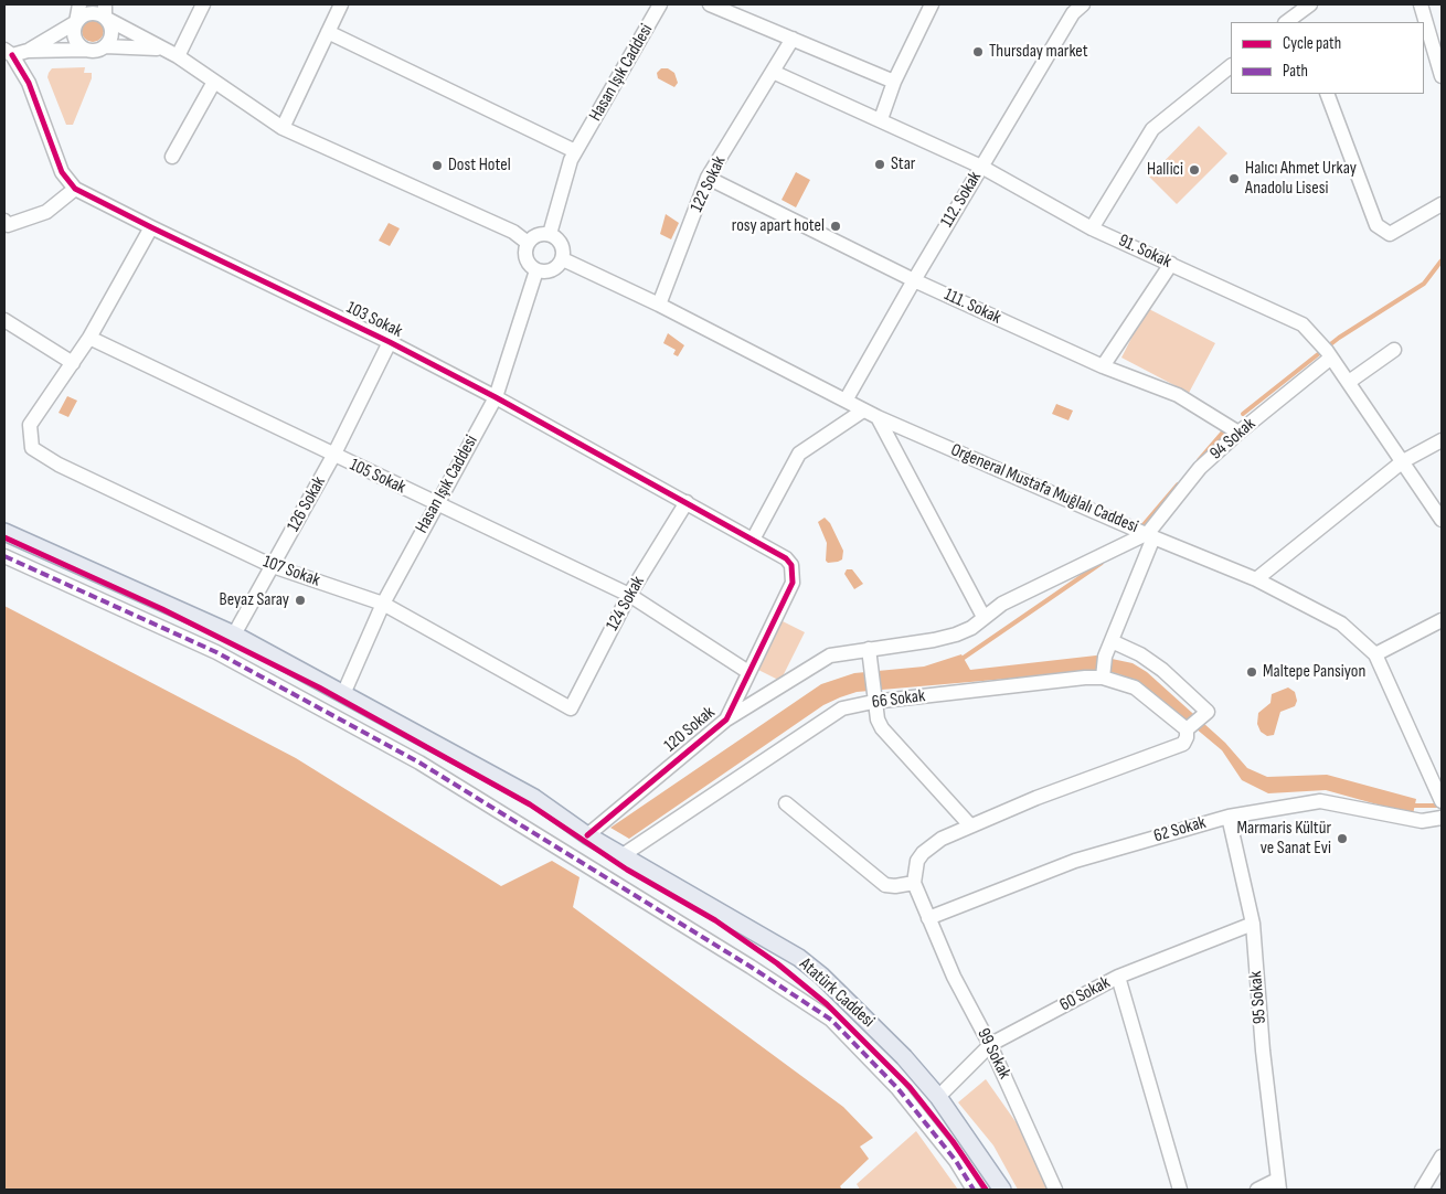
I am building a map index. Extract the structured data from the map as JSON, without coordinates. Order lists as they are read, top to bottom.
{
  "streets": {
    "main road": ["Atatürk Caddesi"],
    "street": [
      "Hasan Işık Caddesi",
      "122 Sokak",
      "112. Sokak",
      "91. Sokak",
      "111. Sokak",
      "103 Sokak",
      "94 Sokak",
      "105 Sokak",
      "Orgeneral Mustafa Muğlalı Caddesi",
      "126 Sokak",
      "107 Sokak",
      "124 Sokak",
      "66 Sokak",
      "120 Sokak",
      "62 Sokak",
      "60 Sokak",
      "95 Sokak",
      "99 Sokak"
    ]
  },
  "crossings": [
    ["Hasan Işık Caddesi", "103 Sokak"],
    ["Hasan Işık Caddesi", "105 Sokak"],
    ["Hasan Işık Caddesi", "Orgeneral Mustafa Muğlalı Caddesi"],
    ["Hasan Işık Caddesi", "107 Sokak"],
    ["Hasan Işık Caddesi", "Atatürk Caddesi"],
    ["122 Sokak", "91. Sokak"],
    ["122 Sokak", "111. Sokak"],
    ["122 Sokak", "Orgeneral Mustafa Muğlalı Caddesi"],
    ["112. Sokak", "91. Sokak"],
    ["112. Sokak", "111. Sokak"],
    ["112. Sokak", "Orgeneral Mustafa Muğlalı Caddesi"],
    ["91. Sokak", "94 Sokak"],
    ["111. Sokak", "94 Sokak"],
    ["103 Sokak", "126 Sokak"],
    ["103 Sokak", "124 Sokak"],
    ["103 Sokak", "120 Sokak"],
    ["94 Sokak", "Orgeneral Mustafa Muğlalı Caddesi"],
    ["105 Sokak", "126 Sokak"],
    ["105 Sokak", "124 Sokak"],
    ["105 Sokak", "120 Sokak"],
    ["126 Sokak", "107 Sokak"],
    ["126 Sokak", "Atatürk Caddesi"],
    ["107 Sokak", "124 Sokak"],
    ["66 Sokak", "Atatürk Caddesi"],
    ["120 Sokak", "Atatürk Caddesi"],
    ["62 Sokak", "95 Sokak"],
    ["62 Sokak", "99 Sokak"],
    ["Atatürk Caddesi", "60 Sokak"],
    ["60 Sokak", "95 Sokak"],
    ["60 Sokak", "99 Sokak"]
  ],
  "places": [
    "Thursday market",
    "Star",
    "Dost Hotel",
    "Hallici",
    "Halıcı Ahmet Urkay Anadolu Lisesi",
    "rosy apart hotel",
    "Beyaz Saray",
    "Maltepe Pansiyon",
    "Marmaris Kültür ve Sanat Evi"
  ],
  "legend": ["Cycle path", "Path"]
}
